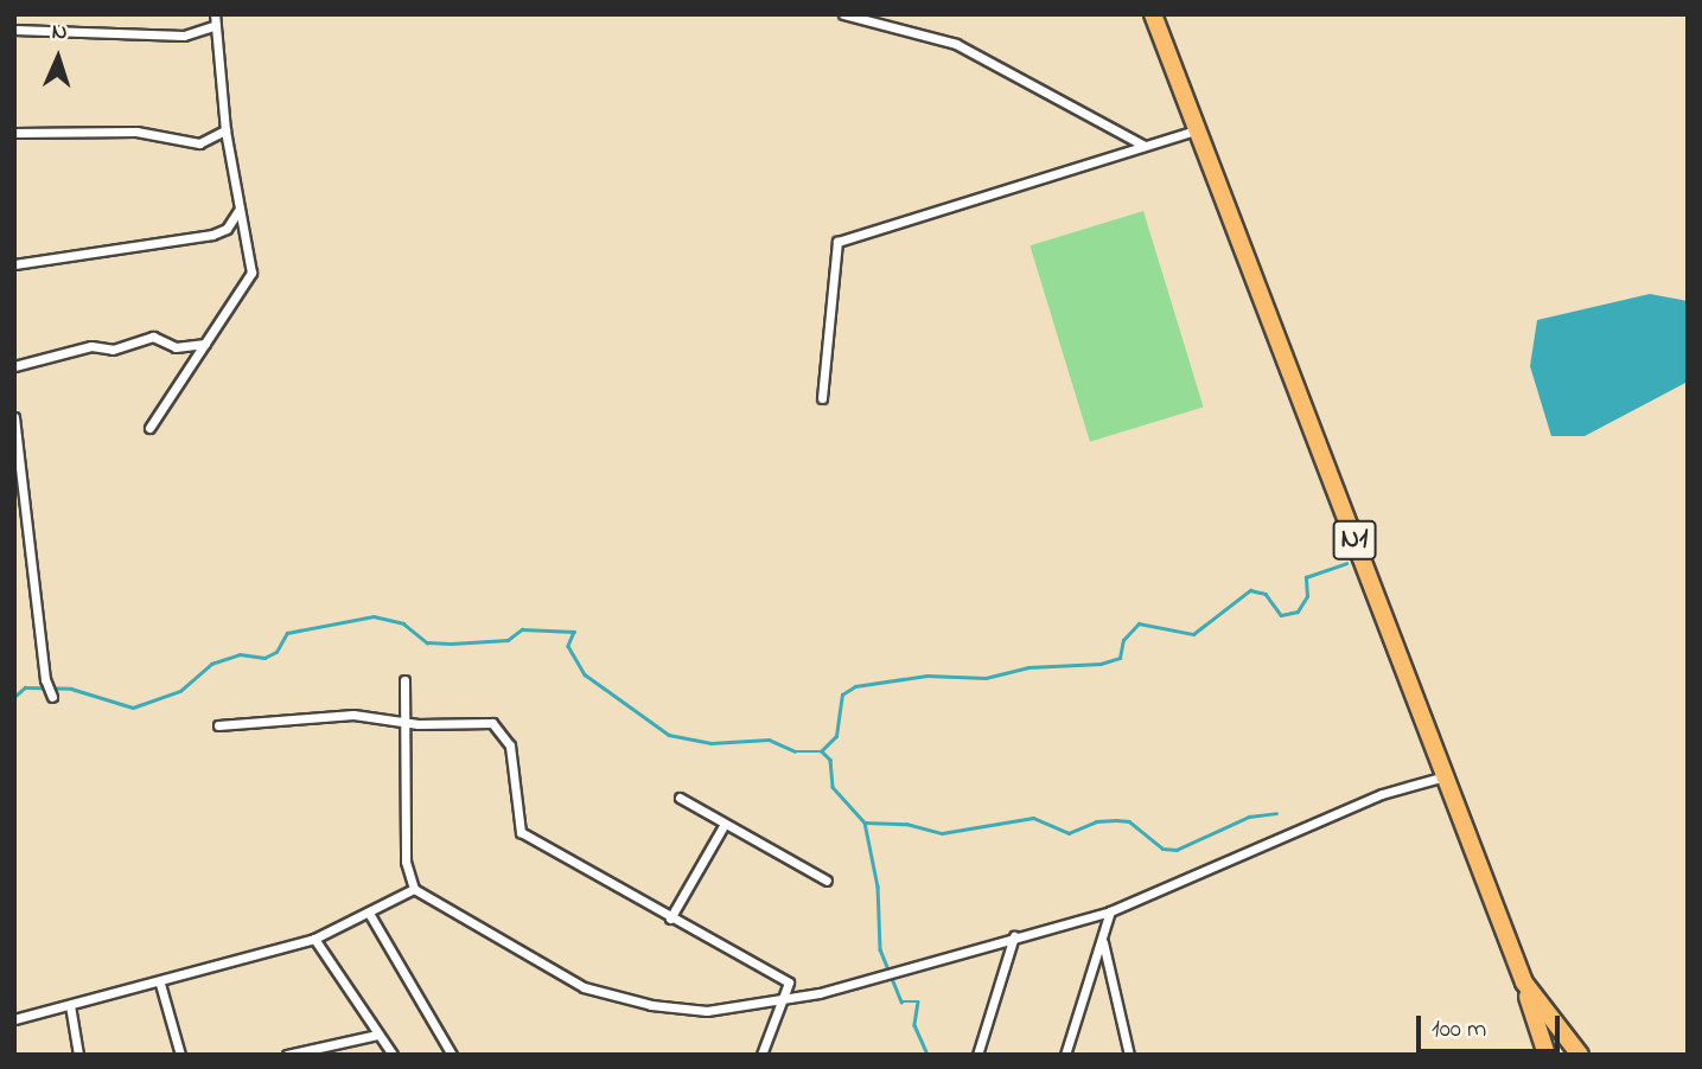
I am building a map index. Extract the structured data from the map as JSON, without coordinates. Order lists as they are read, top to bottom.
{
  "streets": {
    "highway": ["N1"]
  },
  "scale_bar": "100 m",
  "north": "top"
}
